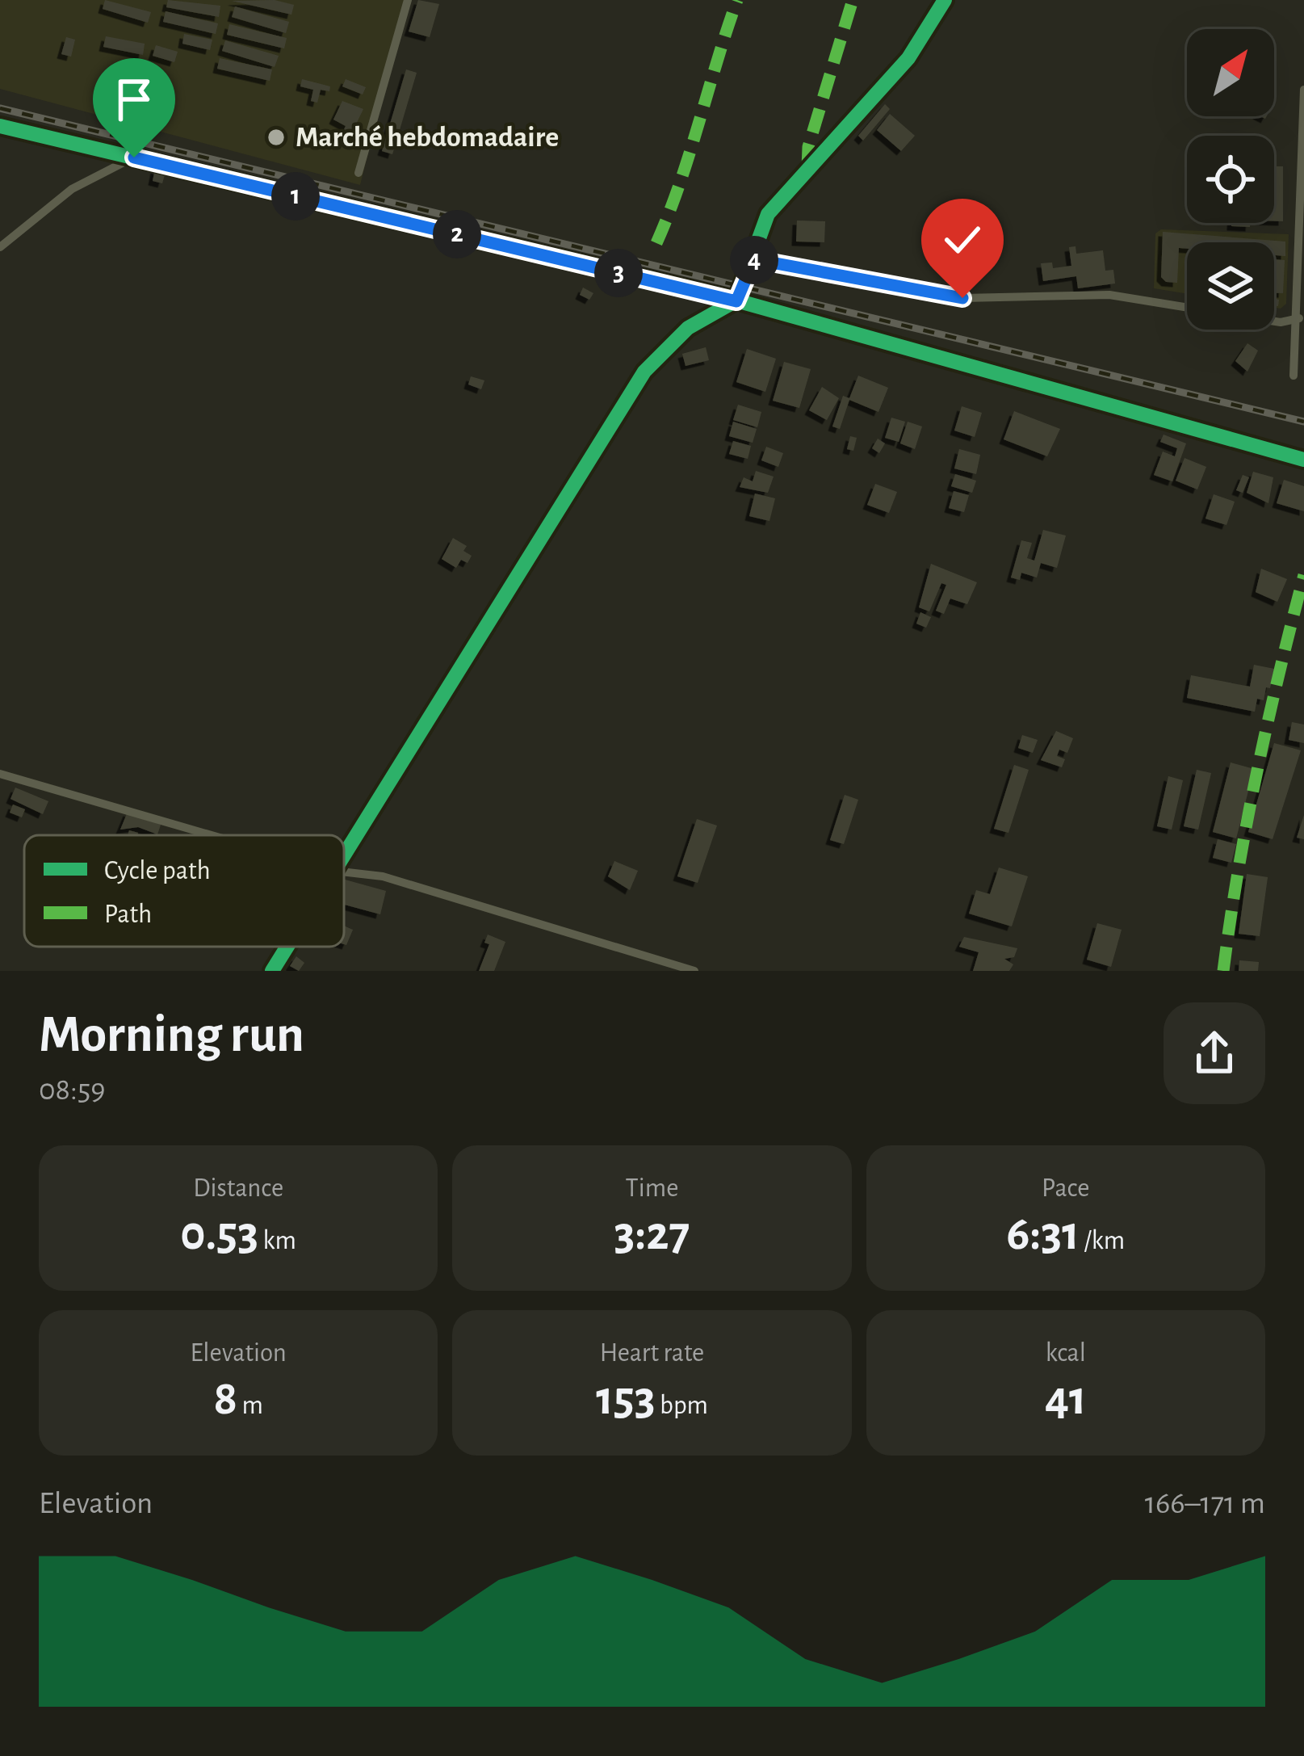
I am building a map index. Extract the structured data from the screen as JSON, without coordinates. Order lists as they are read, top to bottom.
{
  "places": ["Marché hebdomadaire"],
  "legend": ["Cycle path", "Path"],
  "north": "top right",
  "page": {
    "pins": [
      "1",
      "2",
      "4",
      "3"
    ],
    "heading": ["Morning run", "08:59"],
    "stats": [
      ["Distance", "0.53 km"],
      ["Time", "3:27"],
      ["Pace", "6:31 /km"],
      ["Elevation", "8 m"],
      ["Heart rate", "153 bpm"],
      ["kcal", "41"]
    ],
    "chart": ["Elevation", "166–171 m"]
  }
}
